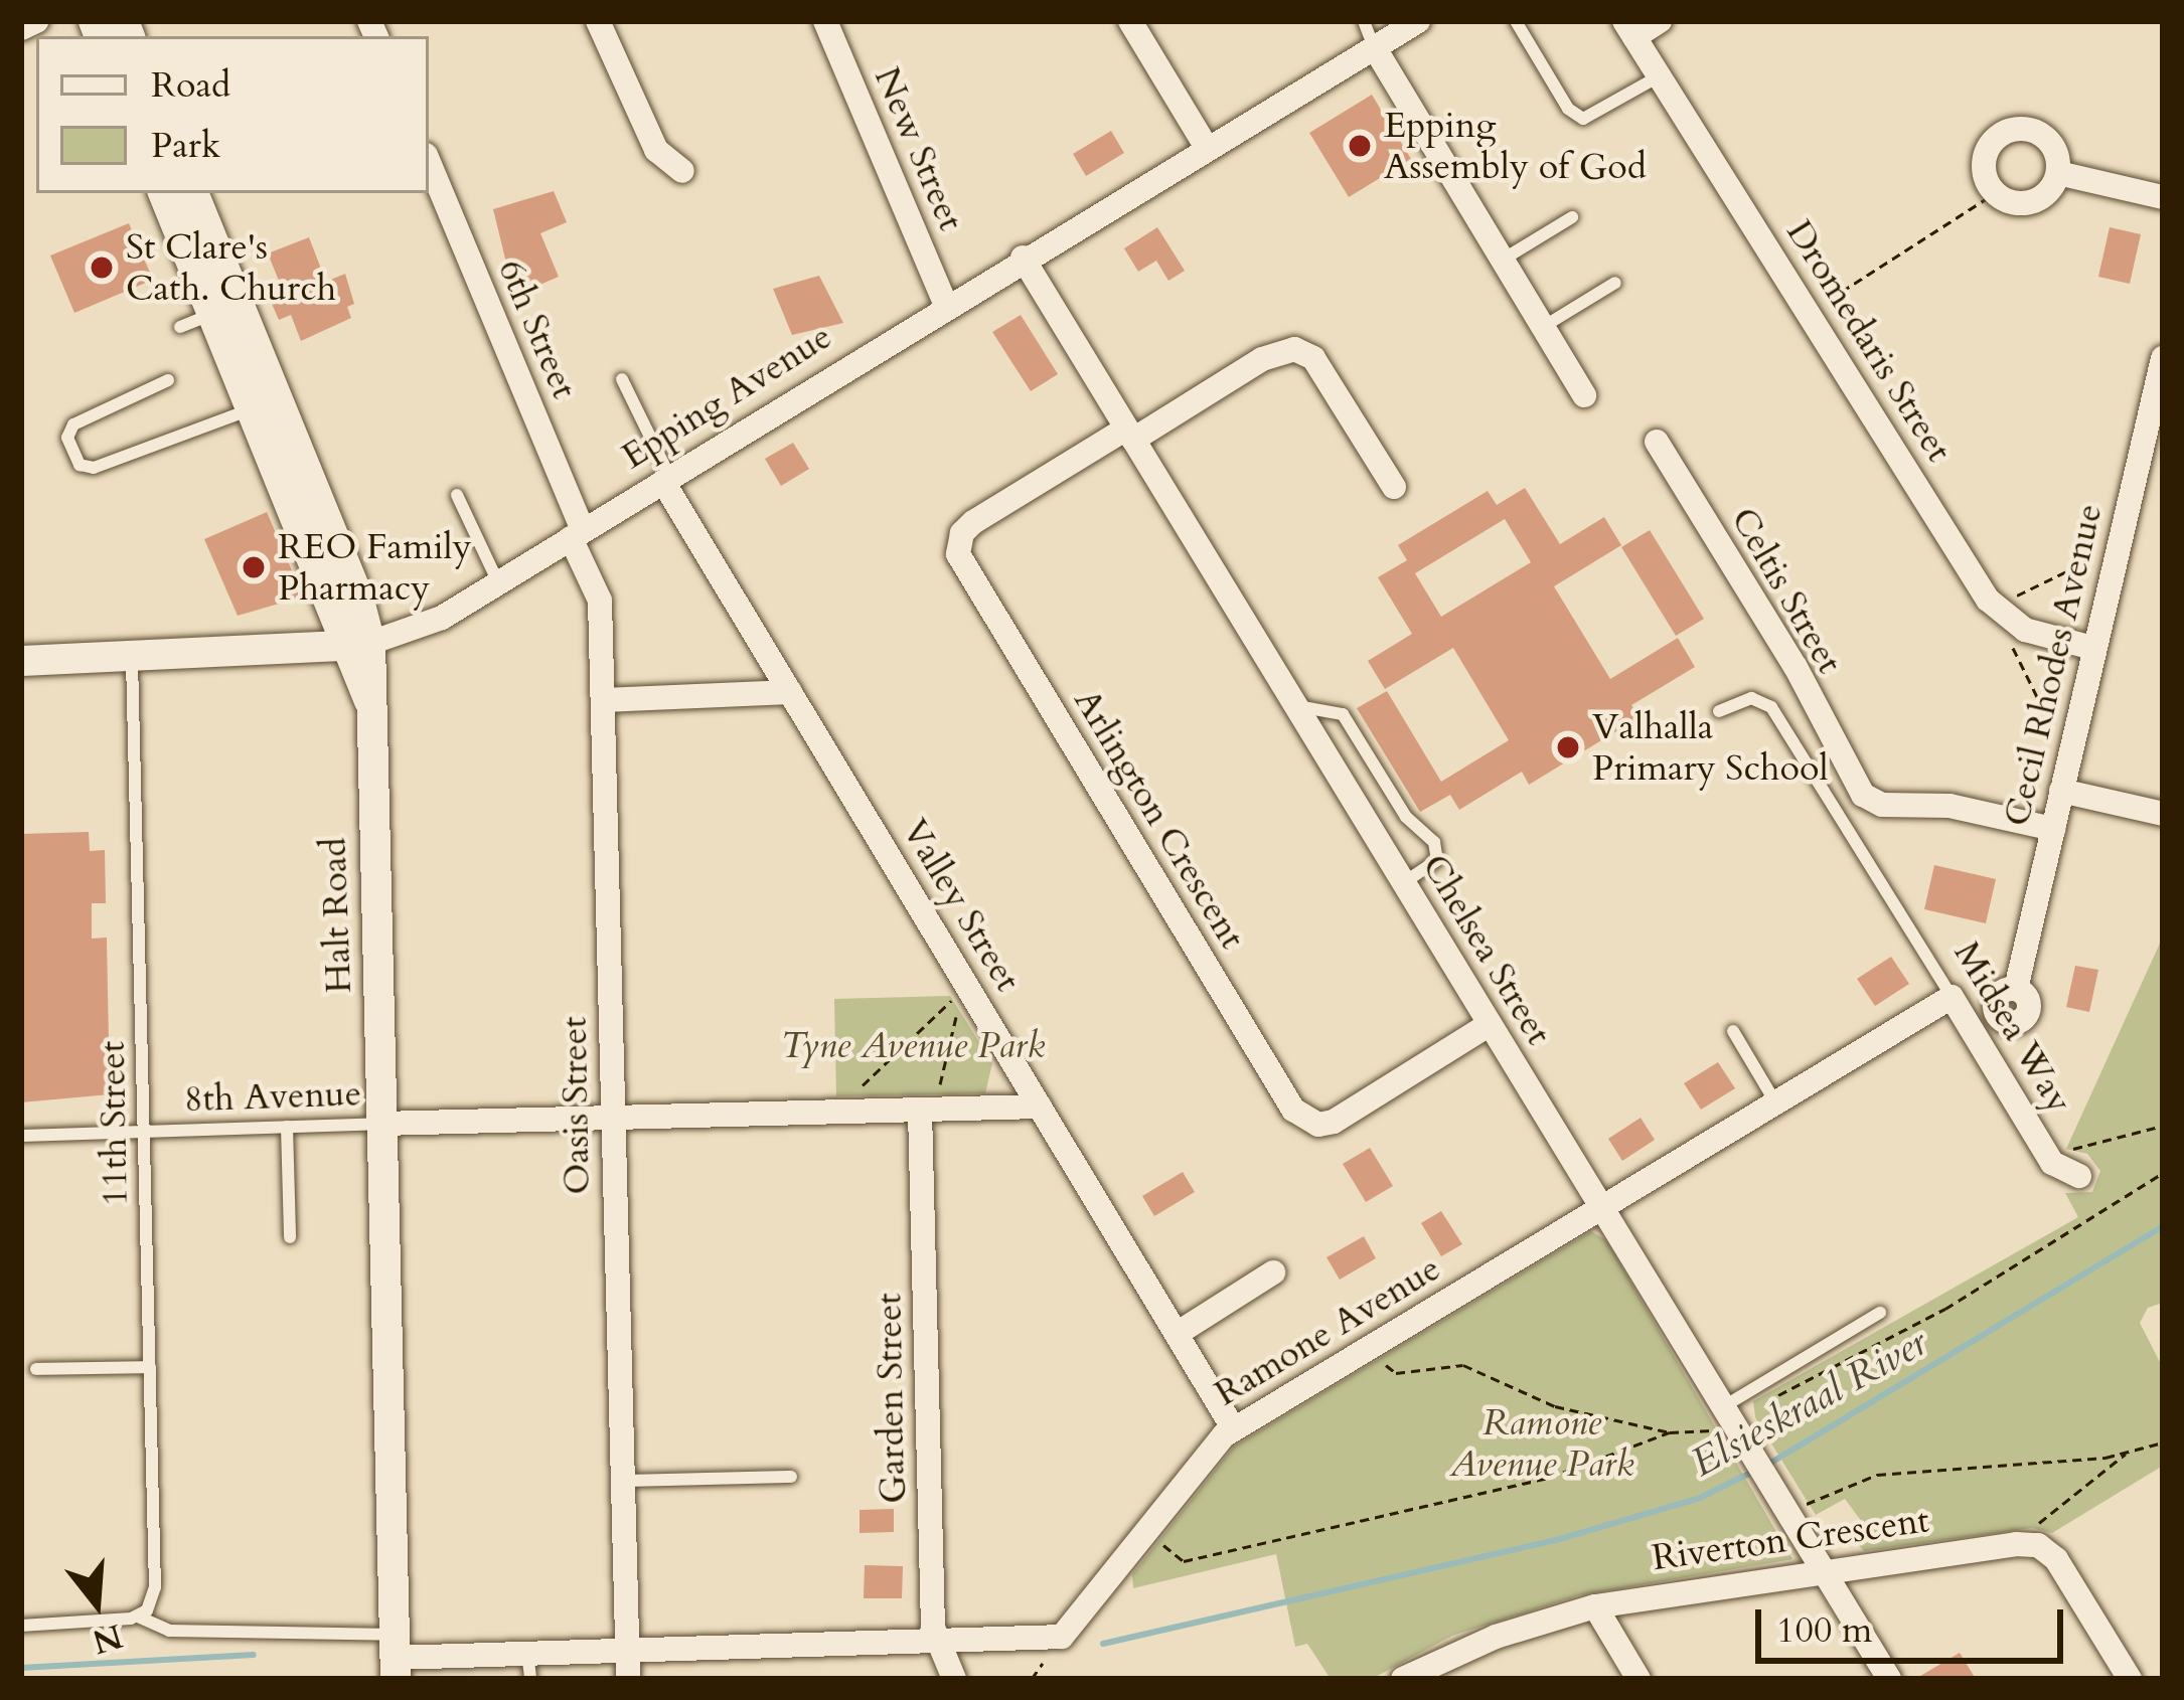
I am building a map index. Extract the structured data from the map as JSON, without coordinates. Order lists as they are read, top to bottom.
{
  "streets": {
    "street": [
      "New Street",
      "6th Street",
      "Dromedaris Street",
      "Epping Avenue",
      "Celtis Street",
      "Cecil Rhodes Avenue",
      "Arlington Crescent",
      "Valley Street",
      "Halt Road",
      "Chelsea Street",
      "Midsea Way",
      "Oasis Street",
      "Ramone Avenue",
      "Garden Street",
      "Riverton Crescent"
    ],
    "lane": ["8th Avenue", "11th Street"]
  },
  "crossings": [
    ["New Street", "Epping Avenue"],
    ["6th Street", "Epping Avenue"],
    ["6th Street", "Oasis Street"],
    ["Epping Avenue", "Valley Street"],
    ["Epping Avenue", "Halt Road"],
    ["Epping Avenue", "Chelsea Street"],
    ["Epping Avenue", "Oasis Street"],
    ["Epping Avenue", "11th Street"],
    ["Celtis Street", "Cecil Rhodes Avenue"],
    ["Arlington Crescent", "Chelsea Street"],
    ["Valley Street", "Ramone Avenue"],
    ["Halt Road", "8th Avenue"],
    ["Halt Road", "Ramone Avenue"],
    ["Chelsea Street", "Ramone Avenue"],
    ["Chelsea Street", "Riverton Crescent"],
    ["Midsea Way", "Ramone Avenue"],
    ["8th Avenue", "11th Street"],
    ["Oasis Street", "Ramone Avenue"],
    ["Ramone Avenue", "Garden Street"]
  ],
  "water": ["Elsieskraal River"],
  "parks": ["Tyne Avenue Park", "Ramone Avenue Park"],
  "places": [
    "Epping Assembly of God",
    "St Clare's Cath. Church",
    "REO Family Pharmacy",
    "Valhalla Primary School"
  ],
  "legend": ["Road", "Park"],
  "scale_bar": "100 m",
  "north": "bottom"
}
